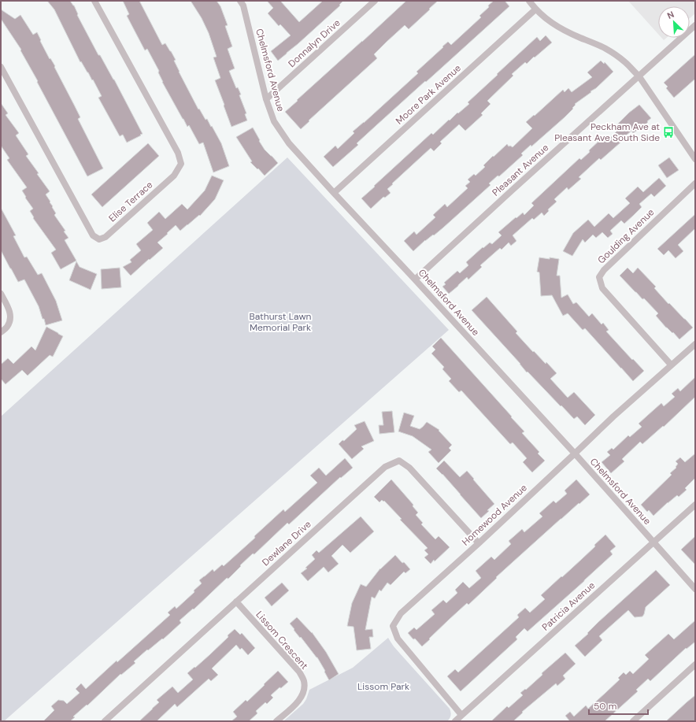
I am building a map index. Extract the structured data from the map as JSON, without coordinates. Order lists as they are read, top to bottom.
{
  "streets": {
    "street": [
      "Donnalyn Drive",
      "Chelmsford Avenue",
      "Moore Park Avenue",
      "Pleasant Avenue",
      "Elise Terrace",
      "Goulding Avenue",
      "Homewood Avenue",
      "Dewlane Drive",
      "Patricia Avenue",
      "Lissom Crescent"
    ]
  },
  "crossings": [
    ["Donnalyn Drive", "Chelmsford Avenue"],
    ["Chelmsford Avenue", "Moore Park Avenue"],
    ["Chelmsford Avenue", "Pleasant Avenue"],
    ["Chelmsford Avenue", "Homewood Avenue"],
    ["Chelmsford Avenue", "Patricia Avenue"],
    ["Goulding Avenue", "Homewood Avenue"],
    ["Homewood Avenue", "Dewlane Drive"],
    ["Homewood Avenue", "Patricia Avenue"],
    ["Dewlane Drive", "Lissom Crescent"]
  ],
  "parks": ["Bathurst Lawn Memorial Park", "Lissom Park"],
  "places": {
    "bus stop": ["Peckham Ave at Pleasant Ave South Side"]
  },
  "scale_bar": "50 m",
  "north": "top left"
}
